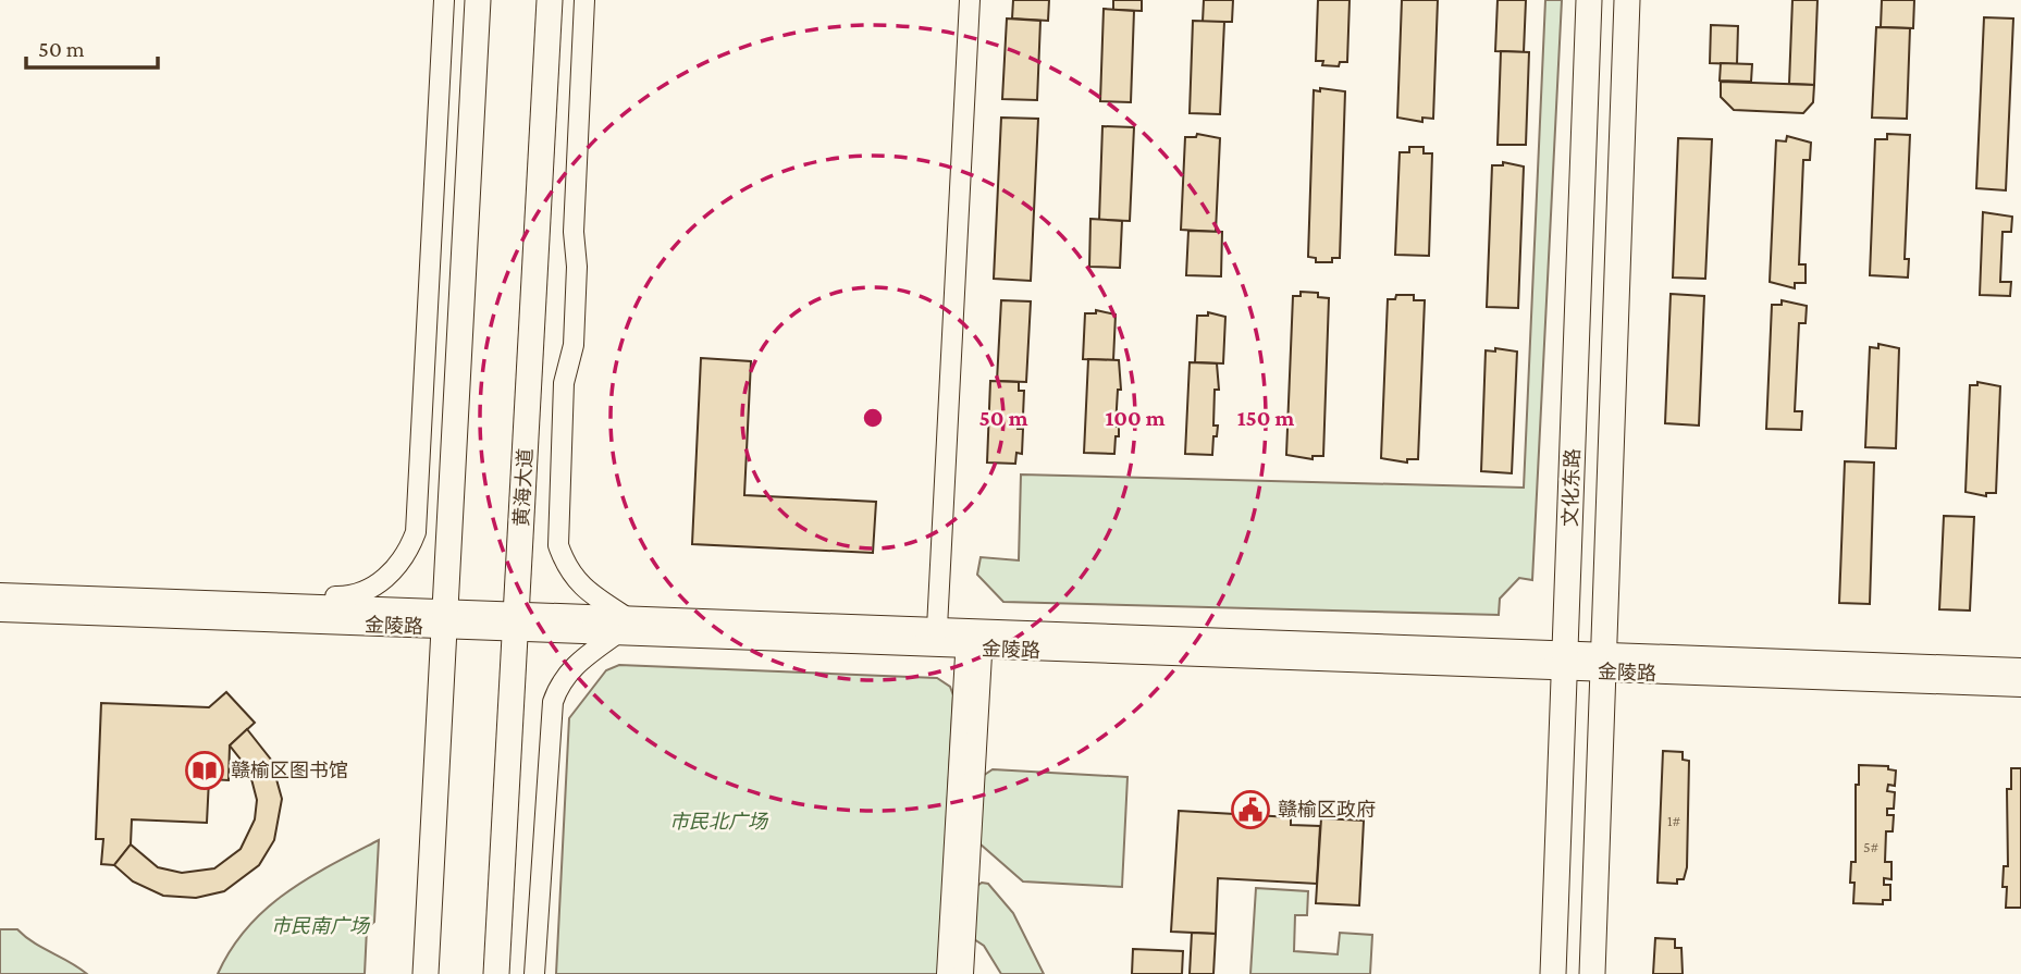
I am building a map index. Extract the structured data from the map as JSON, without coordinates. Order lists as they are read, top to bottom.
{
  "streets": {
    "main road": ["黄海大道", "文化东路"],
    "street": ["金陵路"]
  },
  "crossings": [
    ["黄海大道", "金陵路"],
    ["文化东路", "金陵路"]
  ],
  "parks": ["市民北广场", "市民南广场"],
  "places": {
    "library": ["赣榆区图书馆"],
    "public building": ["赣榆区政府"]
  },
  "house_numbers": ["1#", "5#"],
  "scale_bar": "50 m",
  "rings": ["50 m", "100 m", "150 m"]
}
